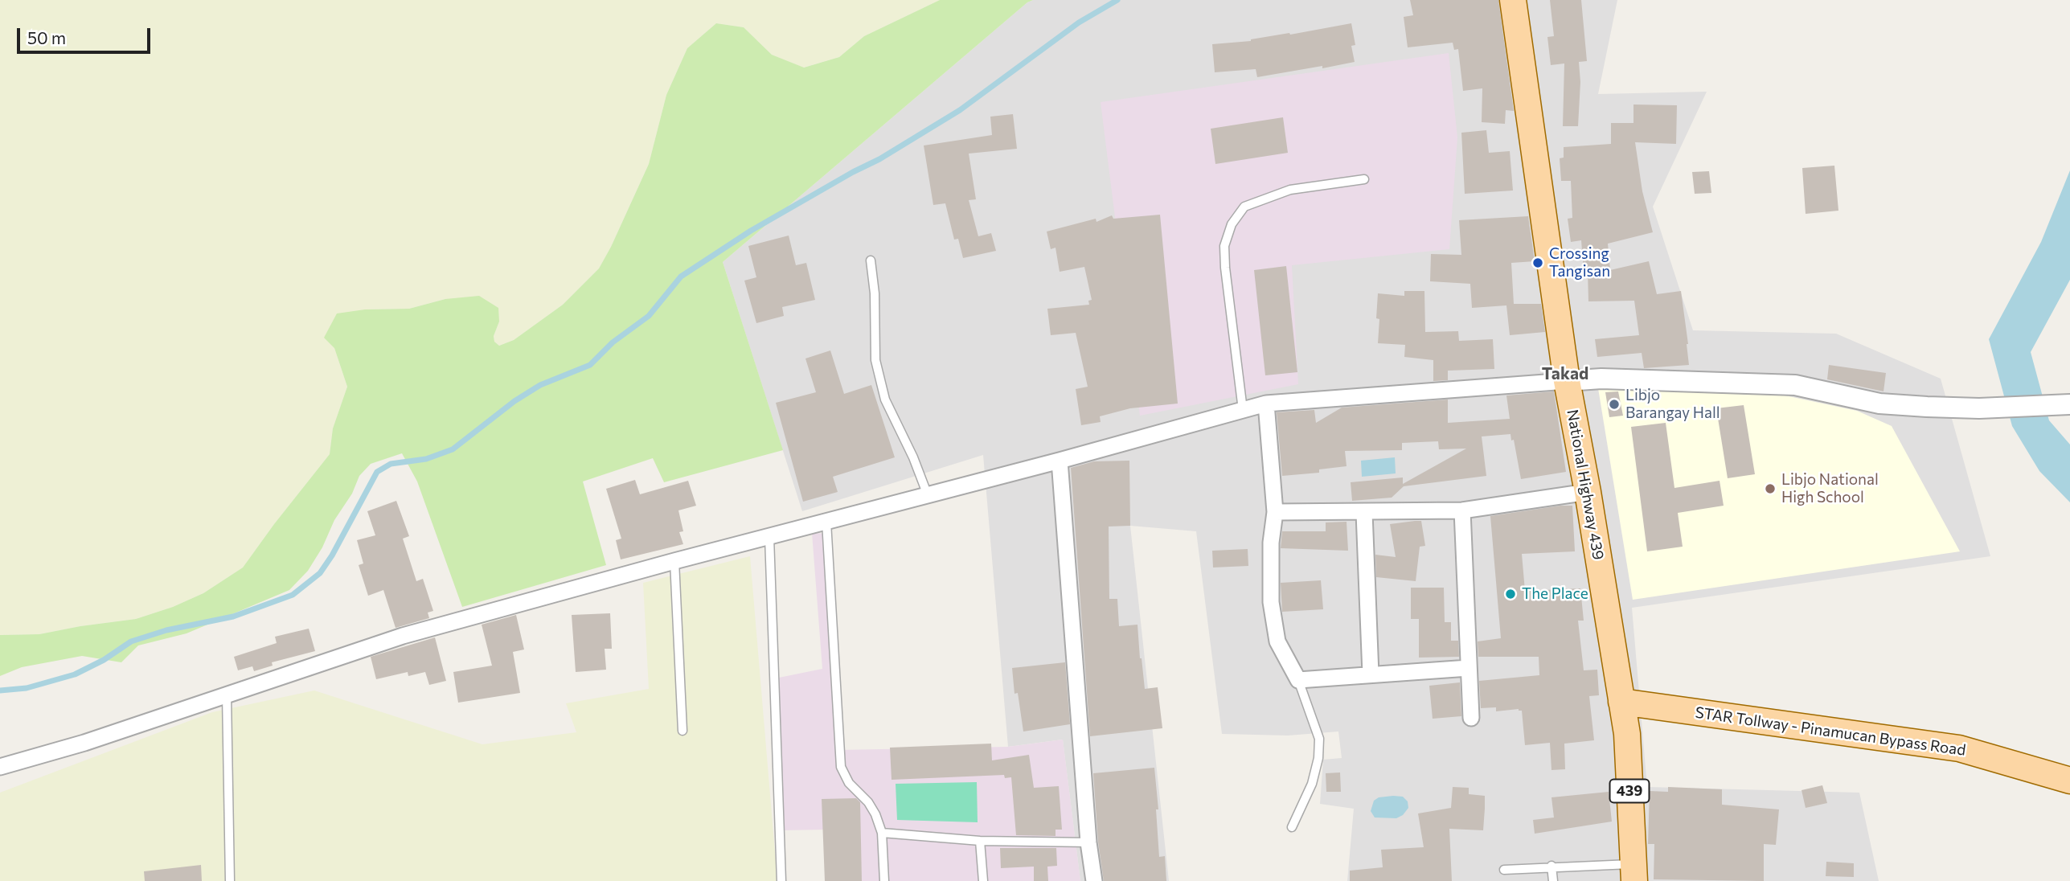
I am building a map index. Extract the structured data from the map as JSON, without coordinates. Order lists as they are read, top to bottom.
{
  "streets": {
    "main road": ["National Highway 439", "STAR Tollway - Pinamucan Bypass Road", "439"]
  },
  "crossings": [
    ["National Highway 439", "STAR Tollway - Pinamucan Bypass Road"],
    ["National Highway 439", "439"],
    ["STAR Tollway - Pinamucan Bypass Road", "439"]
  ],
  "districts": ["Takad"],
  "places": [
    "Crossing Tangisan",
    "Libjo Barangay Hall",
    "Libjo National High School",
    "The Place"
  ],
  "scale_bar": "50 m"
}
